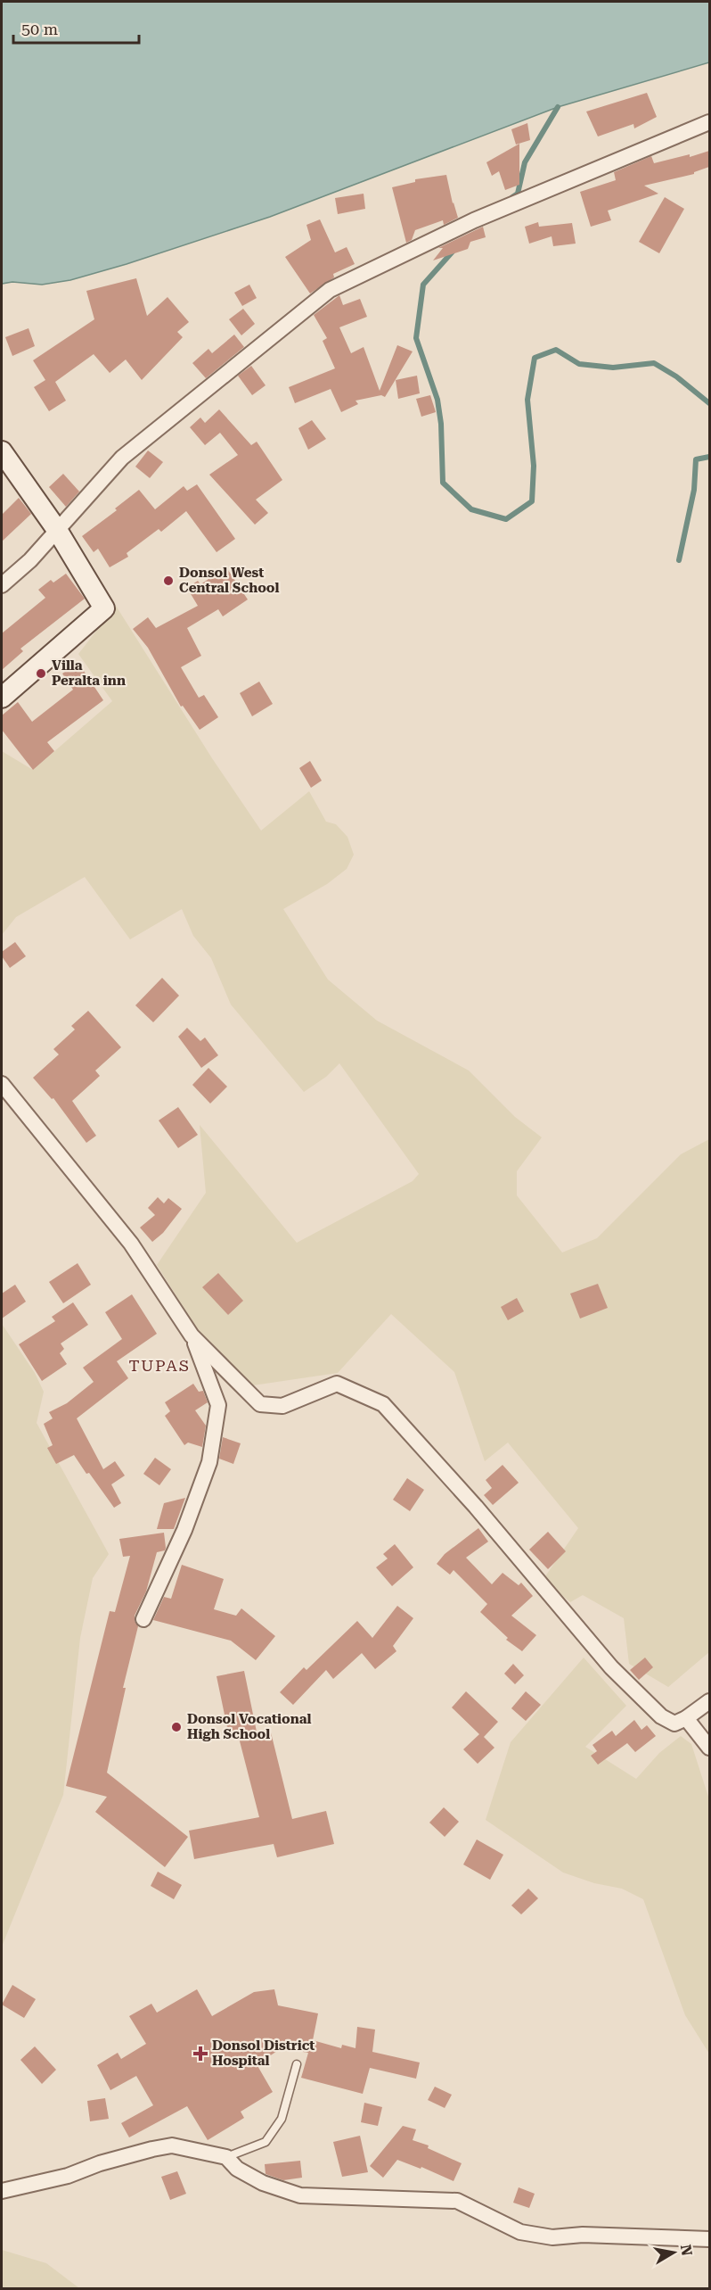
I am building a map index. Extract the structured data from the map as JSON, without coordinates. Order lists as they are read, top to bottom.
{
  "districts": ["TUPAS"],
  "places": {
    "other": ["Donsol West Central School", "Villa Peralta inn", "Donsol Vocational High School"],
    "health": ["Donsol District Hospital"]
  },
  "scale_bar": "50 m",
  "north": "right"
}
